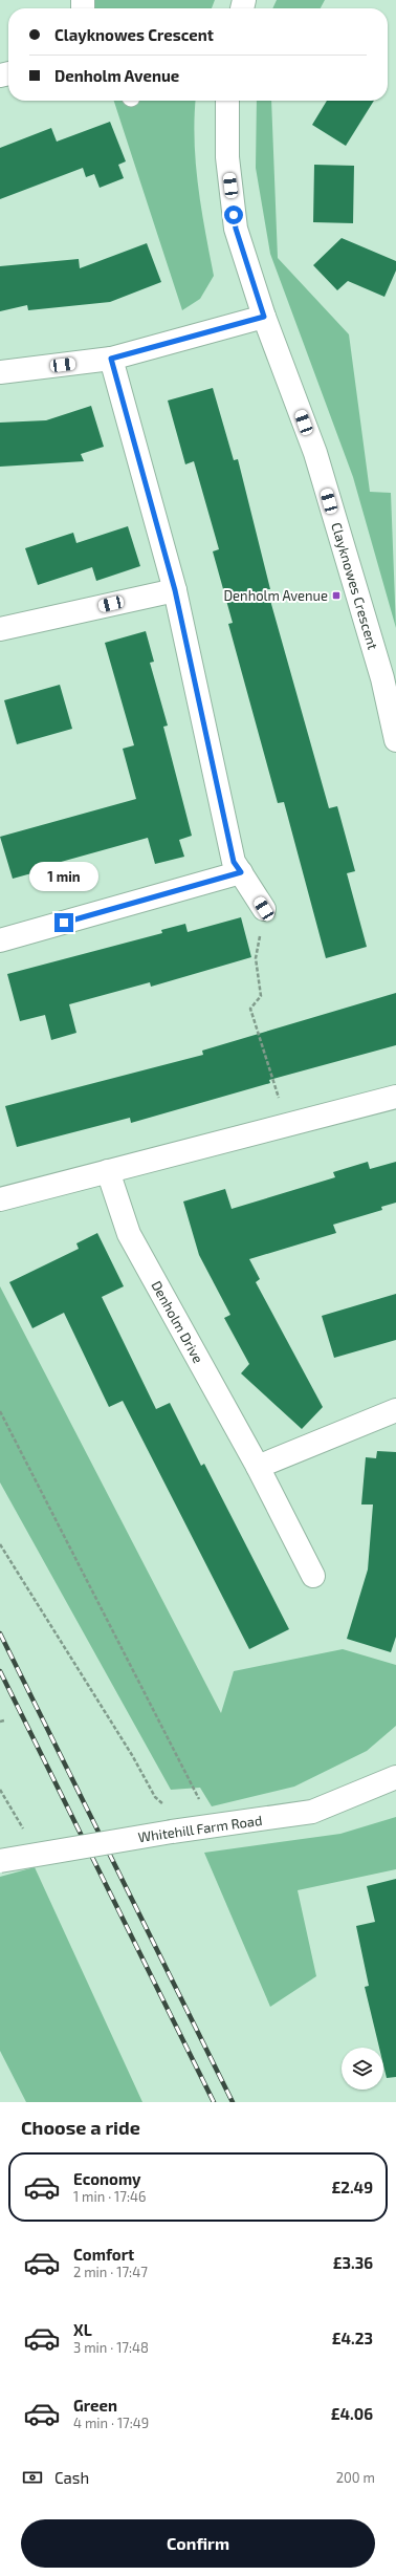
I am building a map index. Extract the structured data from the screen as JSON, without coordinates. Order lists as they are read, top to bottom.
{
  "streets": {
    "street": ["Clayknowes Crescent", "Denholm Drive", "Whitehill Farm Road"]
  },
  "places": {
    "transit": ["Denholm Avenue"]
  },
  "page": {
    "banner": ["Clayknowes Crescent", "Denholm Avenue"],
    "bubble": "1 min",
    "heading": "Choose a ride",
    "list": [
      {
        "name": "Economy",
        "note": "1 min · 17:46",
        "value": "£2.49"
      },
      {
        "name": "Comfort",
        "note": "2 min · 17:47",
        "value": "£3.36"
      },
      {
        "name": "XL",
        "note": "3 min · 17:48",
        "value": "£4.23"
      },
      {
        "name": "Green",
        "note": "4 min · 17:49",
        "value": "£4.06"
      }
    ],
    "pay": ["Cash", "200 m"],
    "buttons": "Confirm"
  }
}
